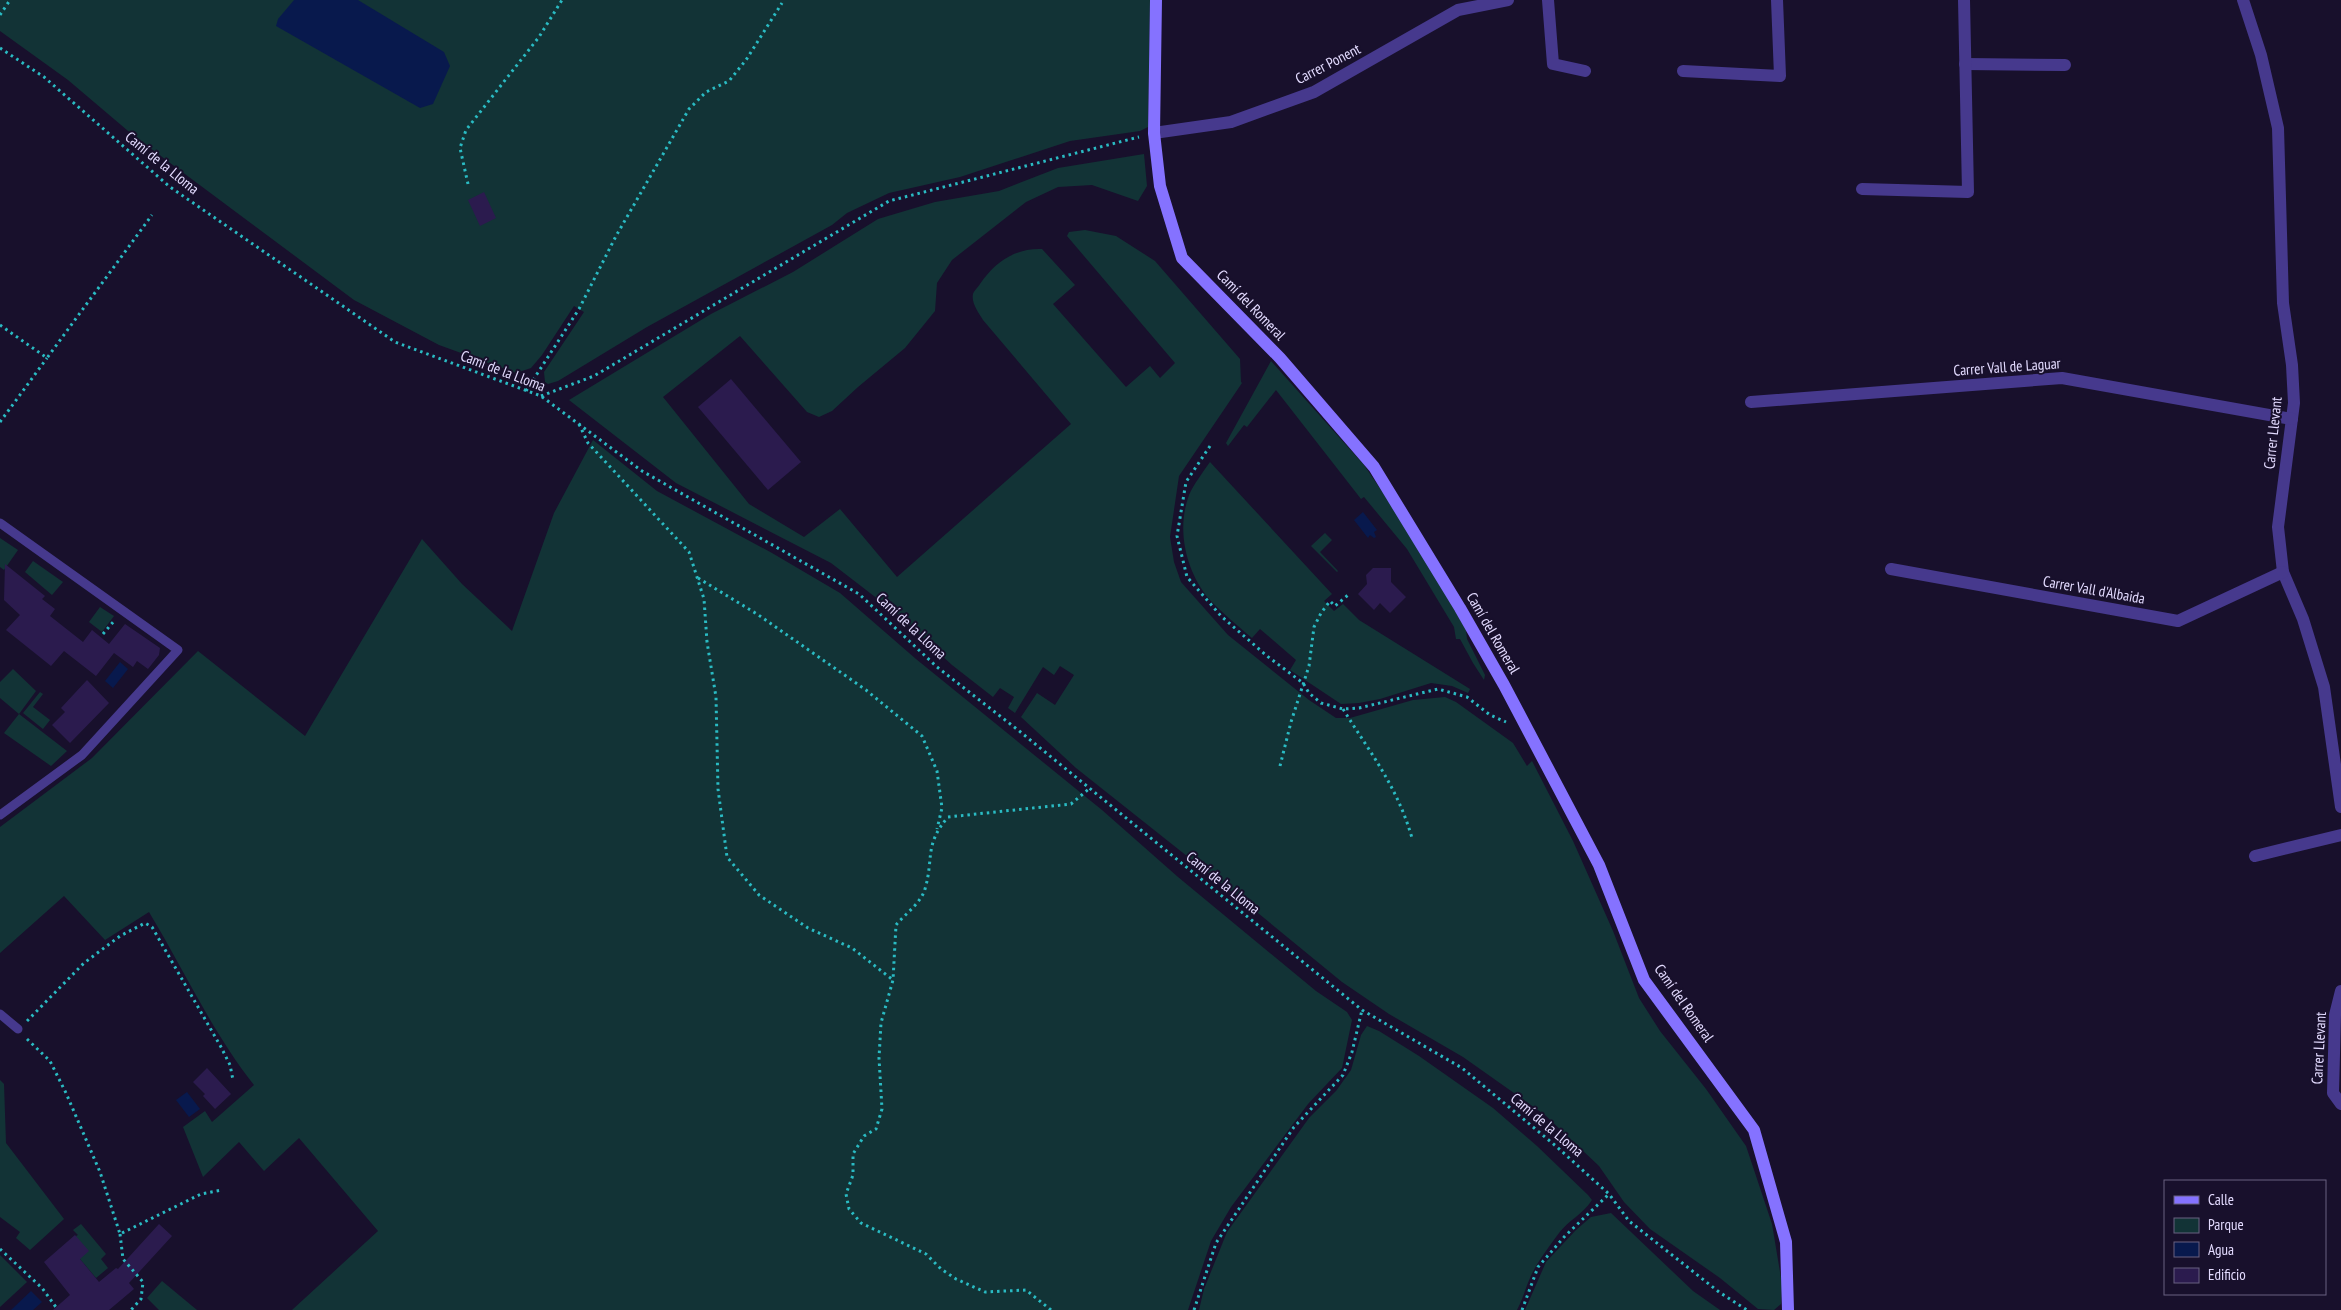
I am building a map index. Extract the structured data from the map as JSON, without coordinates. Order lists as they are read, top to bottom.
{
  "streets": {
    "street": [
      "Carrer Ponent",
      "Camí del Romeral",
      "Carrer Vall de Laguar",
      "Carrer Llevant",
      "Carrer Vall d'Albaida"
    ],
    "path": ["Camí de la Lloma"]
  },
  "crossings": [
    ["Carrer Ponent", "Camí del Romeral"],
    ["Carrer Vall de Laguar", "Carrer Llevant"],
    ["Carrer Llevant", "Carrer Vall d'Albaida"]
  ],
  "legend": [
    "Calle",
    "Parque",
    "Agua",
    "Edificio"
  ]
}
